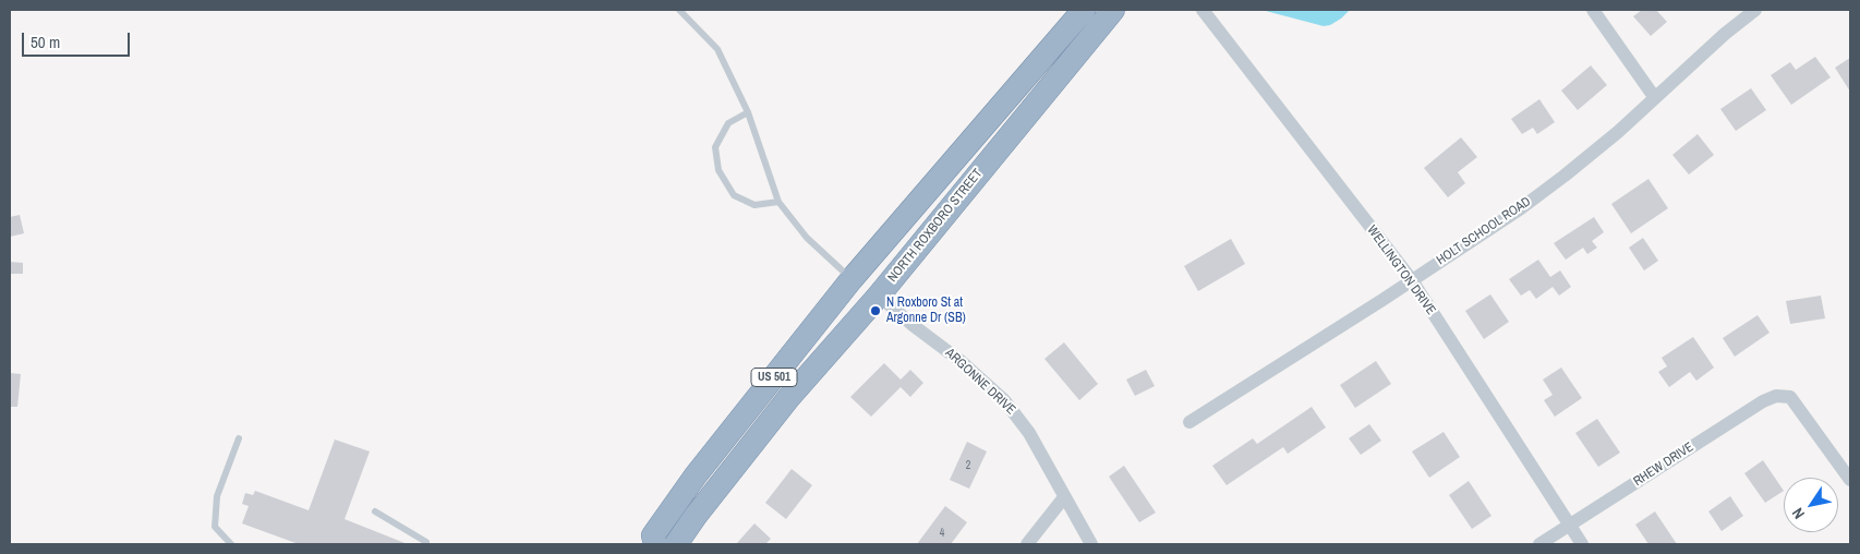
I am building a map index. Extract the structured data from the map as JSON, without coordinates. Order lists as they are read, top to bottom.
{
  "streets": {
    "highway": ["NORTH ROXBORO STREET", "US 501"],
    "street": [
      "HOLT SCHOOL ROAD",
      "WELLINGTON DRIVE",
      "ARGONNE DRIVE",
      "RHEW DRIVE"
    ]
  },
  "crossings": [
    ["NORTH ROXBORO STREET", "ARGONNE DRIVE"],
    ["HOLT SCHOOL ROAD", "WELLINGTON DRIVE"],
    ["WELLINGTON DRIVE", "RHEW DRIVE"]
  ],
  "places": ["N Roxboro St at Argonne Dr (SB)"],
  "house_numbers": ["2", "4"],
  "scale_bar": "50 m",
  "north": "bottom left"
}
